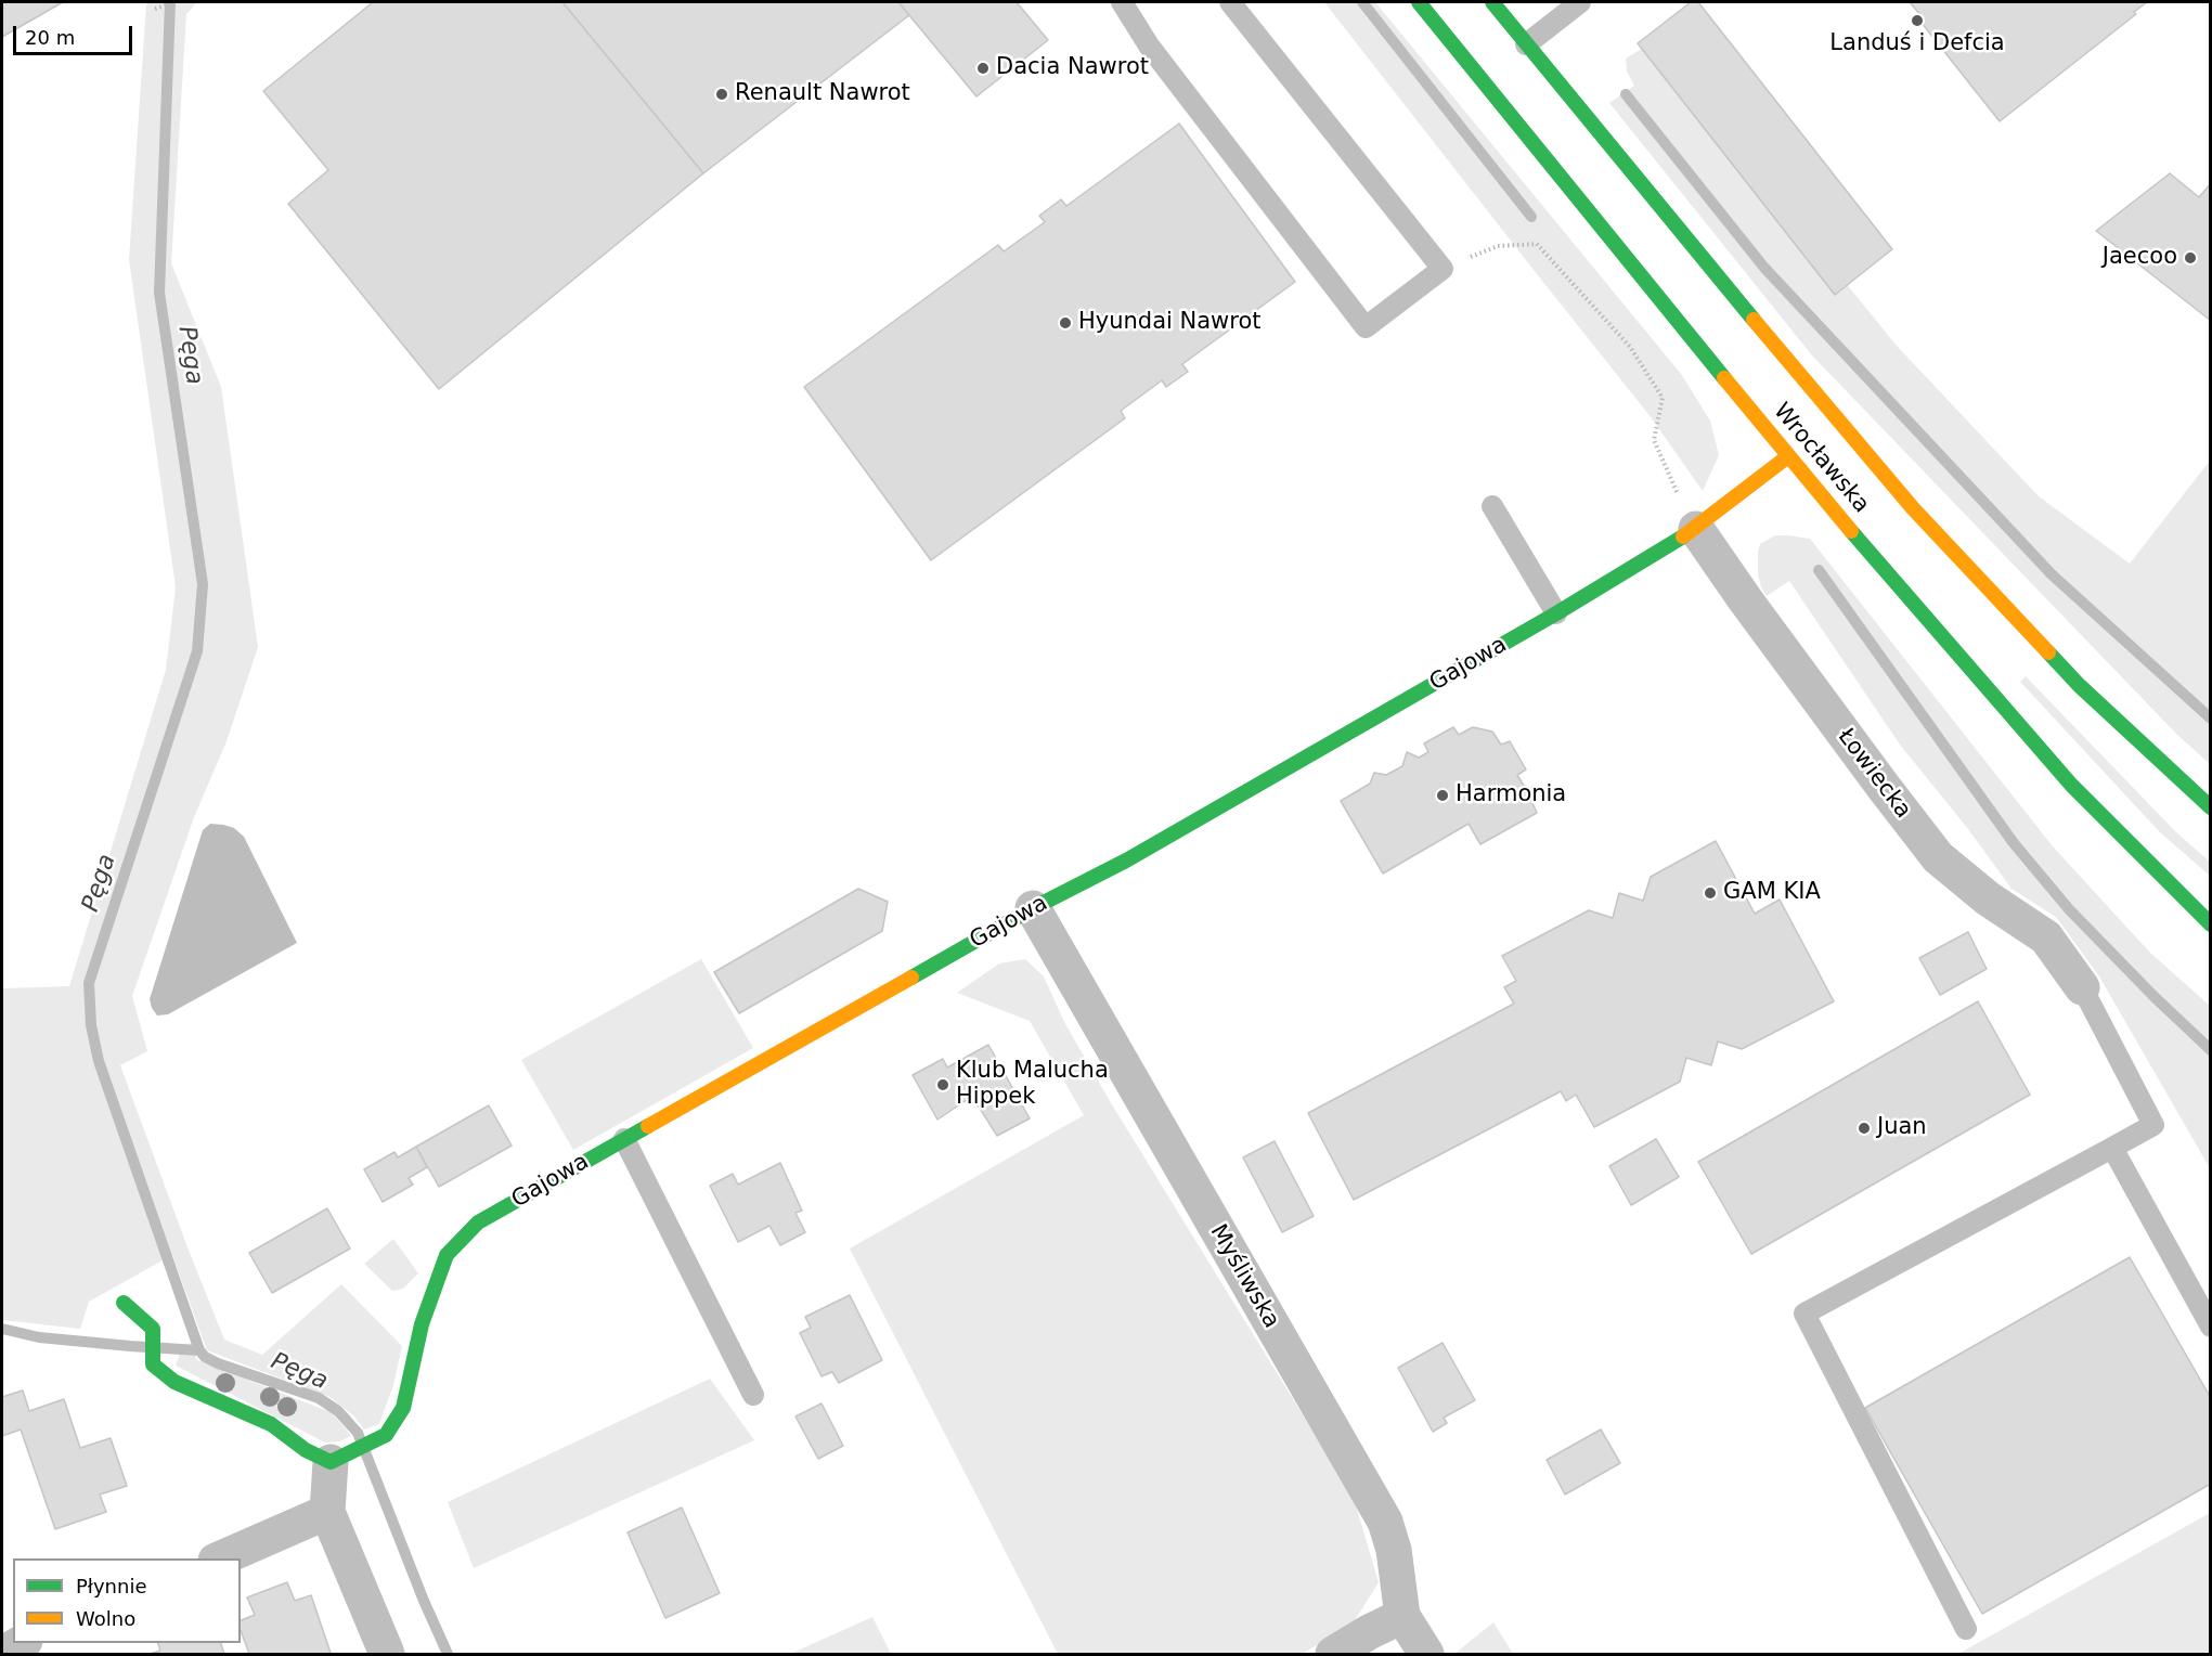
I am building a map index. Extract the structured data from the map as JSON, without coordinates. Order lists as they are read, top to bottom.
{
  "streets": {
    "main road": ["Wrocławska", "Gajowa"],
    "street": ["Łowiecka", "Myśliwska"]
  },
  "crossings": [
    ["Wrocławska", "Gajowa"],
    ["Gajowa", "Łowiecka"],
    ["Gajowa", "Myśliwska"]
  ],
  "water": ["Pęga"],
  "places": [
    "Landuś i Defcia",
    "Dacia Nawrot",
    "Renault Nawrot",
    "Jaecoo",
    "Hyundai Nawrot",
    "Harmonia",
    "GAM KIA",
    "Klub Malucha Hippek",
    "Juan"
  ],
  "legend": ["Płynnie", "Wolno"],
  "scale_bar": "20 m"
}
